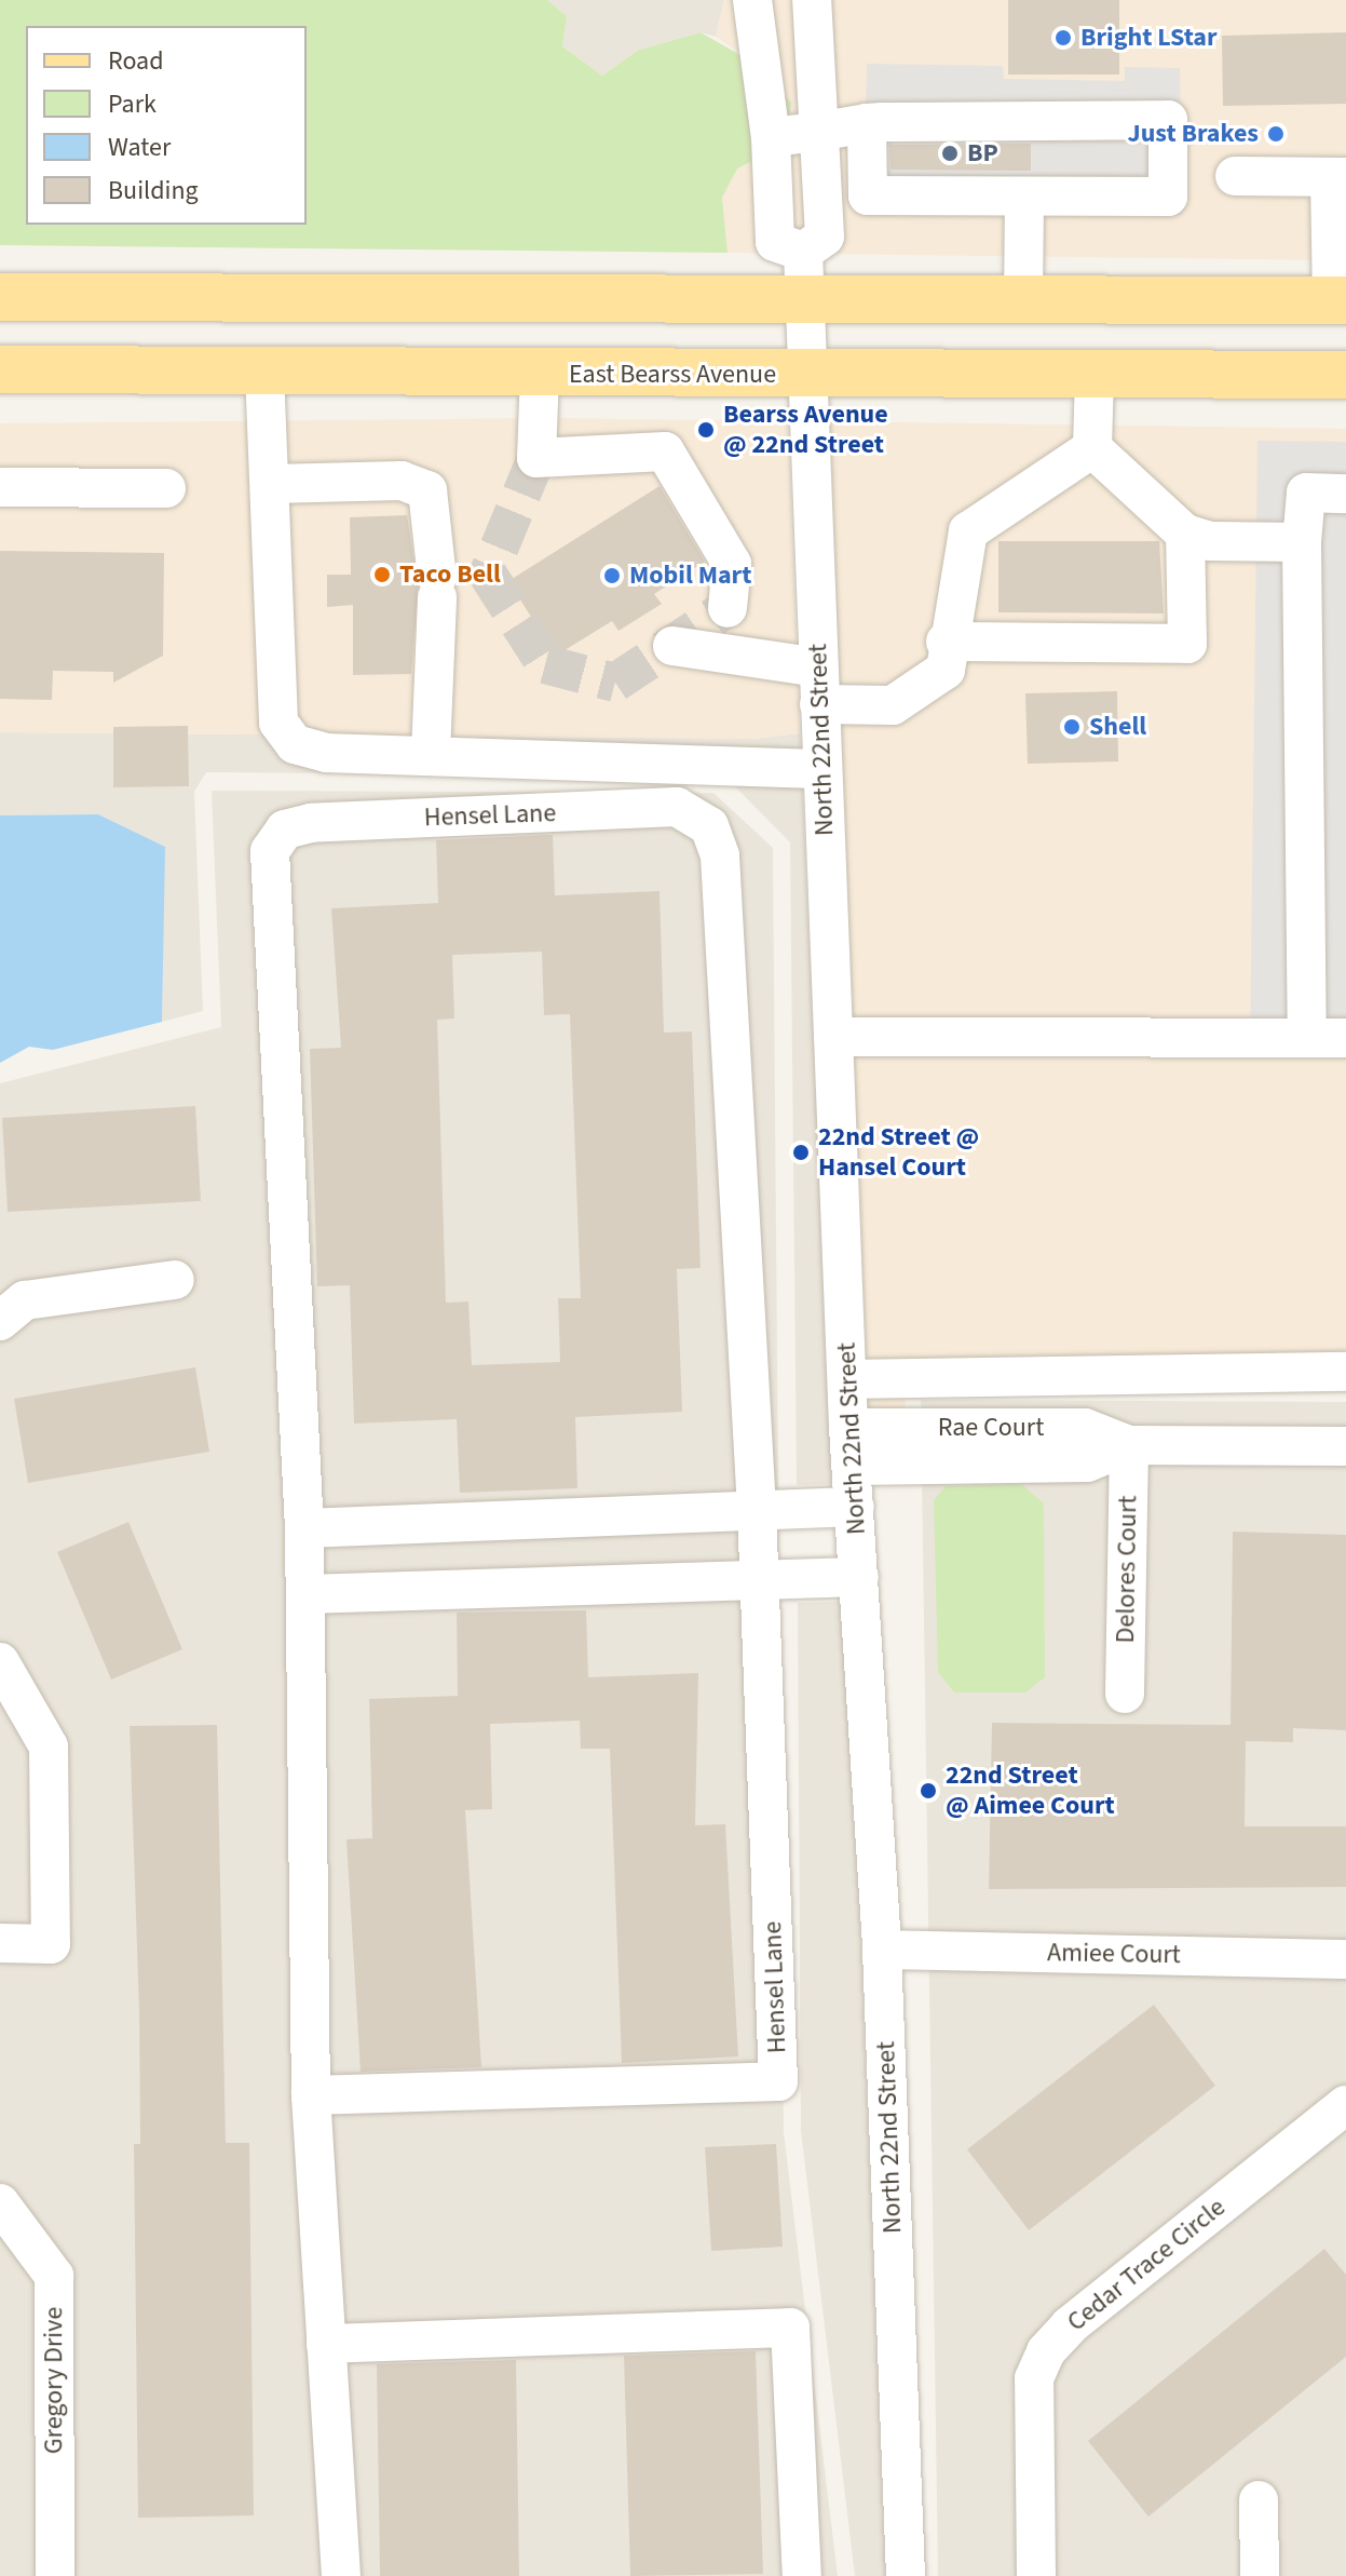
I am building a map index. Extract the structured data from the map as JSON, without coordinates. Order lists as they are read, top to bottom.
{
  "streets": {
    "main road": ["East Bearss Avenue"],
    "street": [
      "North 22nd Street",
      "Hensel Lane",
      "Rae Court",
      "Delores Court",
      "Amiee Court",
      "Cedar Trace Circle",
      "Gregory Drive"
    ]
  },
  "crossings": [
    ["East Bearss Avenue", "North 22nd Street"],
    ["North 22nd Street", "Rae Court"],
    ["North 22nd Street", "Amiee Court"],
    ["Rae Court", "Delores Court"]
  ],
  "places": [
    "Bright LStar",
    "Just Brakes",
    "BP",
    "Bearss Avenue @ 22nd Street",
    "Taco Bell",
    "Mobil Mart",
    "Shell",
    "22nd Street @ Hansel Court",
    "22nd Street @ Aimee Court"
  ],
  "legend": [
    "Road",
    "Park",
    "Water",
    "Building"
  ]
}
